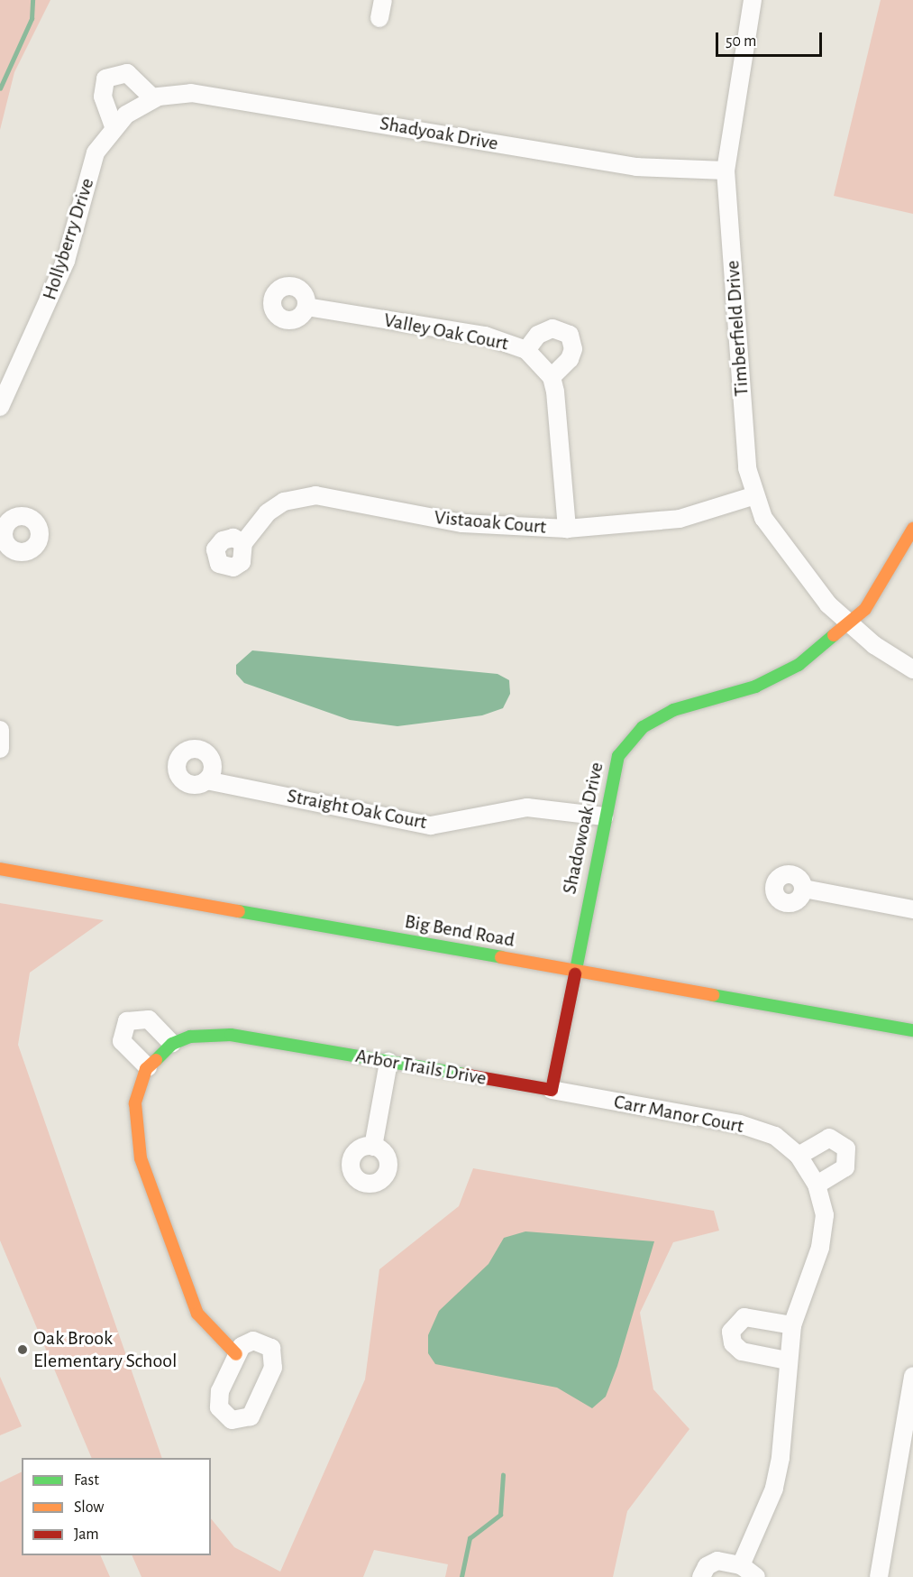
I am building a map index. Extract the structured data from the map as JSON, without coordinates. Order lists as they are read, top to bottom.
{
  "streets": {
    "street": [
      "Shadyoak Drive",
      "Hollyberry Drive",
      "Timberfield Drive",
      "Valley Oak Court",
      "Vistaoak Court",
      "Straight Oak Court",
      "Shadowoak Drive",
      "Big Bend Road",
      "Arbor Trails Drive",
      "Carr Manor Court"
    ]
  },
  "crossings": [
    ["Shadyoak Drive", "Hollyberry Drive"],
    ["Shadyoak Drive", "Timberfield Drive"],
    ["Timberfield Drive", "Vistaoak Court"],
    ["Timberfield Drive", "Shadowoak Drive"],
    ["Straight Oak Court", "Shadowoak Drive"],
    ["Shadowoak Drive", "Big Bend Road"],
    ["Arbor Trails Drive", "Carr Manor Court"]
  ],
  "places": ["Oak Brook Elementary School"],
  "legend": ["Fast", "Slow", "Jam"],
  "scale_bar": "50 m"
}
